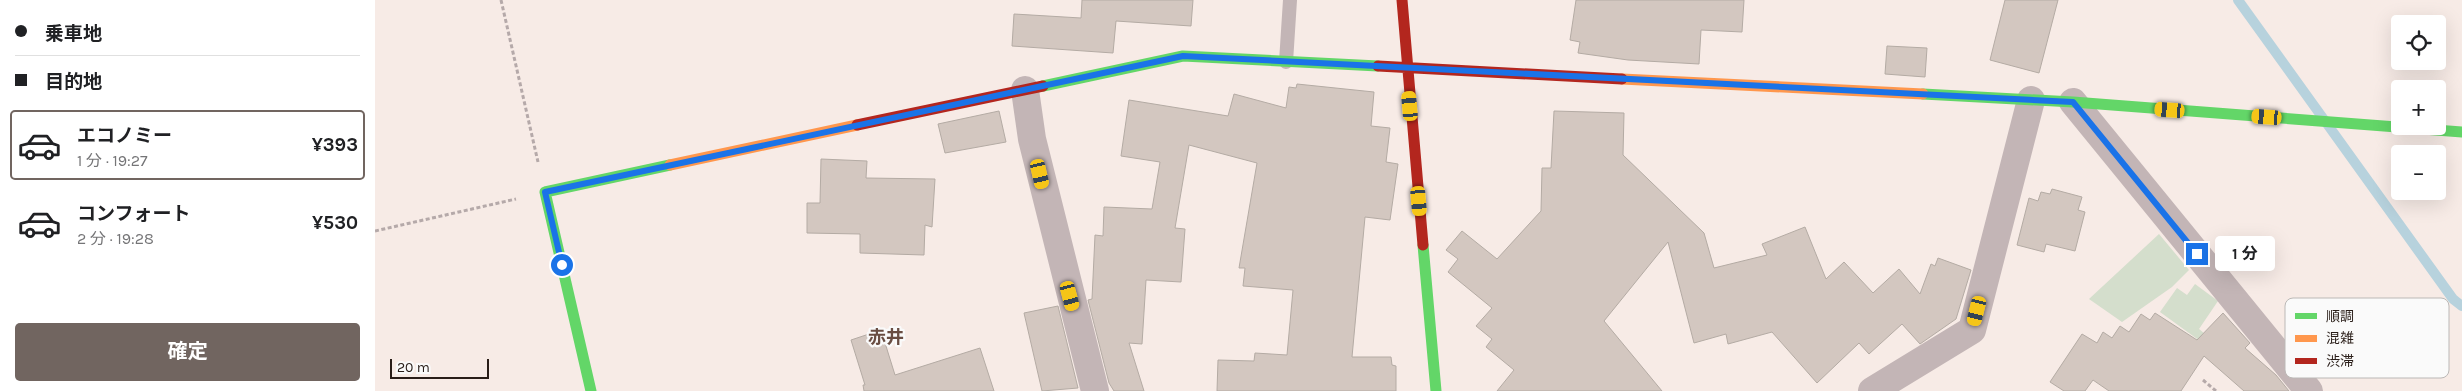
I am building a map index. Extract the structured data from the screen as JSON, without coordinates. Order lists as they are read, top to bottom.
{
  "districts": ["赤井"],
  "legend": ["順調", "混雑", "渋滞"],
  "scale_bar": "20 m",
  "page": {
    "banner": ["乗車地", "目的地"],
    "map_buttons": ["+", "−"],
    "list": [
      {
        "name": "エコノミー",
        "note": "1 分 · 19:27",
        "value": "¥393"
      },
      {
        "name": "コンフォート",
        "note": "2 分 · 19:28",
        "value": "¥530"
      }
    ],
    "bubble": "1 分",
    "buttons": "確定",
    "scale": "20 m"
  }
}
